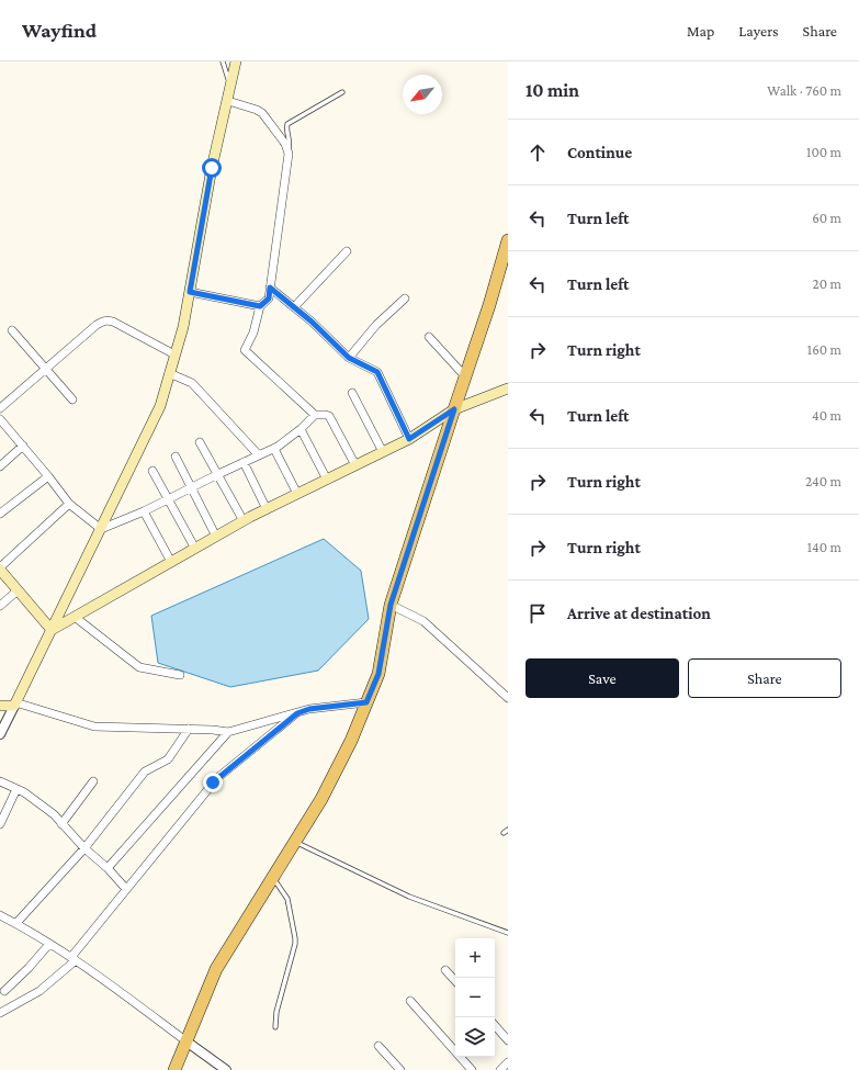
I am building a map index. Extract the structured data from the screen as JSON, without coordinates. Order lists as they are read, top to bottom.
{
  "north": "bottom left",
  "page": {
    "header": "Wayfind",
    "nav": ["Map", "Layers", "Share"],
    "heading": ["10 min", "Walk · 760 m"],
    "list": [
      ["Continue", "100 m"],
      ["Turn left", "60 m"],
      ["Turn left", "20 m"],
      ["Turn right", "160 m"],
      ["Turn left", "40 m"],
      ["Turn right", "240 m"],
      ["Turn right", "140 m"],
      "Arrive at destination"
    ],
    "buttons": ["Save", "Share"],
    "map_buttons": ["+", "−"]
  }
}
